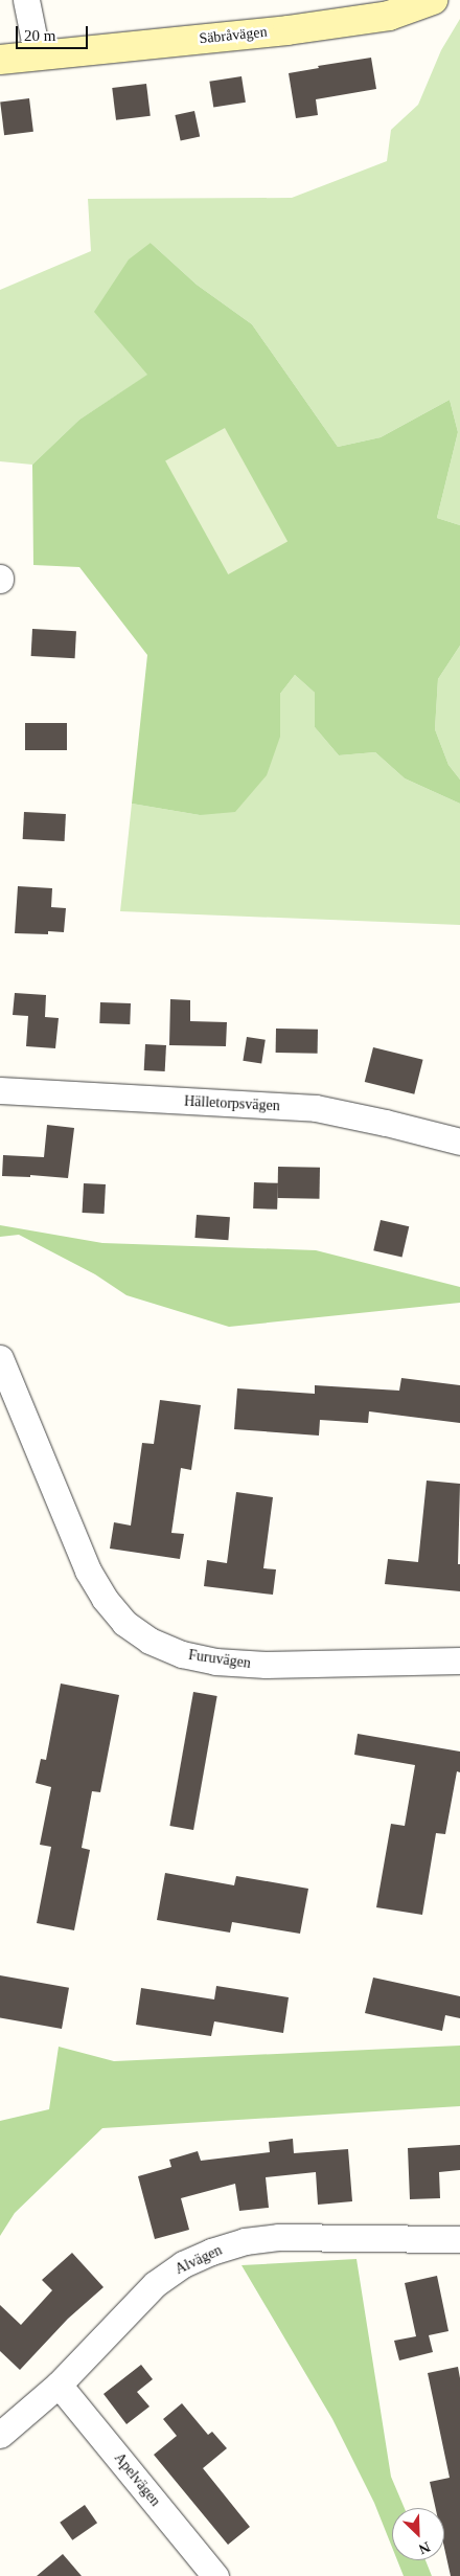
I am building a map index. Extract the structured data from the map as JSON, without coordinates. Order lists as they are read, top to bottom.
{
  "streets": {
    "main road": ["Säbråvägen"],
    "street": [
      "Hälletorpsvägen",
      "Furuvägen",
      "Alvägen",
      "Apelvägen"
    ]
  },
  "crossings": [
    ["Alvägen", "Apelvägen"]
  ],
  "scale_bar": "20 m",
  "north": "bottom right"
}
